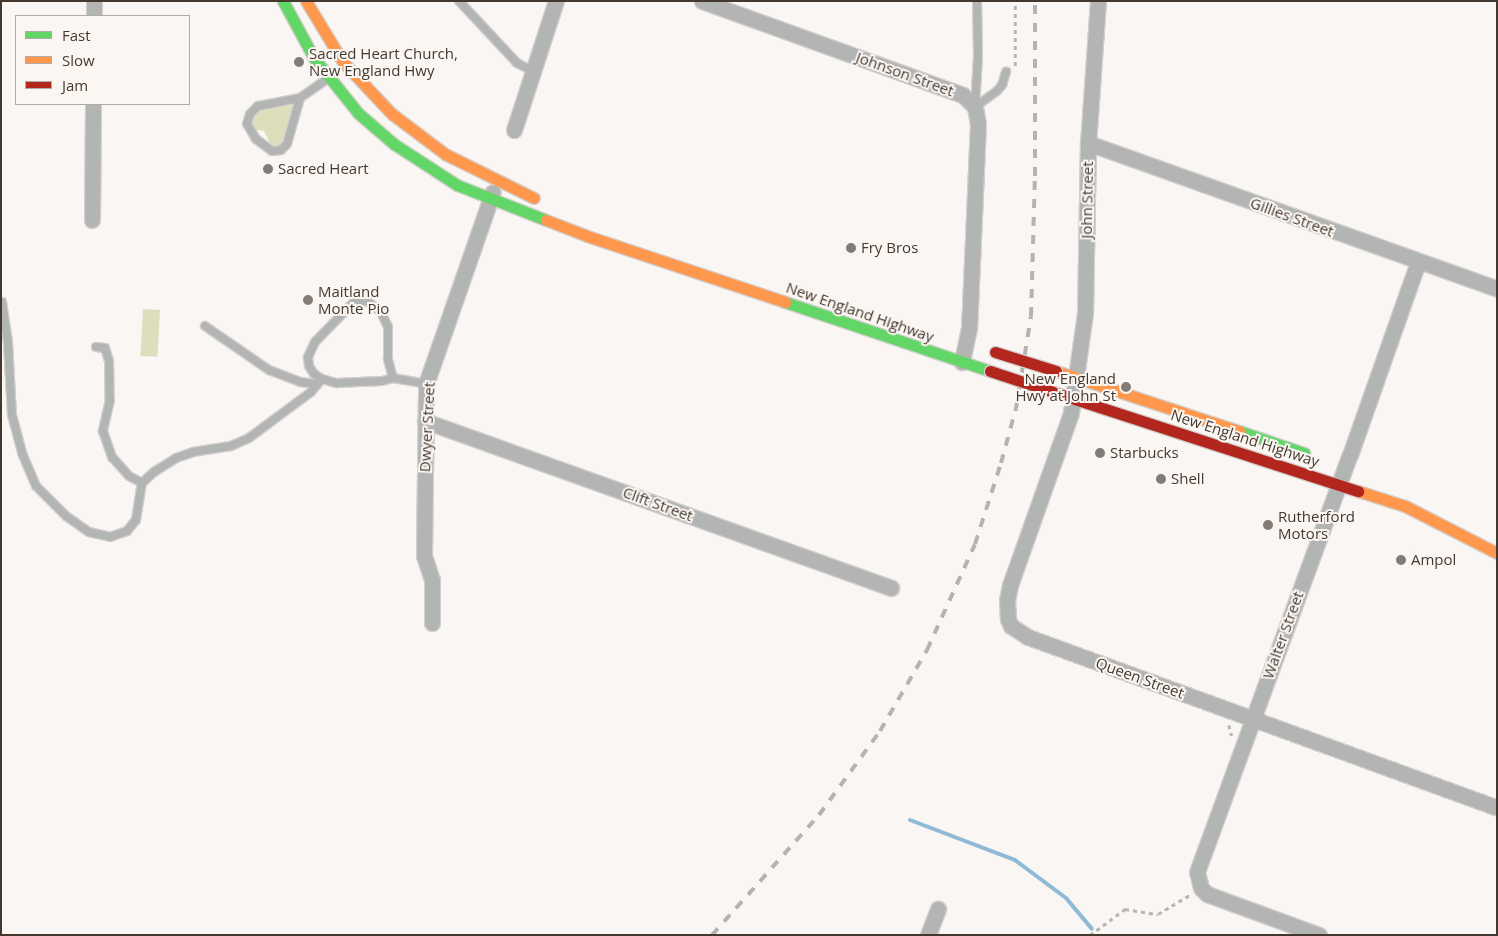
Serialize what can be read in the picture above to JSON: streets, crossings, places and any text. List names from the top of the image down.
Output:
{
  "streets": {
    "highway": ["New England Highway"],
    "street": [
      "Johnson Street",
      "John Street",
      "Gillies Street",
      "Dwyer Street",
      "Clift Street",
      "Walter Street",
      "Queen Street"
    ]
  },
  "crossings": [
    ["John Street", "Gillies Street"],
    ["John Street", "New England Highway"],
    ["John Street", "Queen Street"],
    ["Gillies Street", "Walter Street"],
    ["New England Highway", "Dwyer Street"],
    ["New England Highway", "Walter Street"],
    ["New England Highway", "Queen Street"],
    ["Dwyer Street", "Clift Street"],
    ["Walter Street", "Queen Street"]
  ],
  "places": [
    "Sacred Heart Church, New England Hwy",
    "Sacred Heart",
    "Fry Bros",
    "Maitland Monte Pio",
    "New England Hwy at John St",
    "Starbucks",
    "Shell",
    "Rutherford Motors",
    "Ampol"
  ],
  "legend": ["Fast", "Slow", "Jam"]
}
